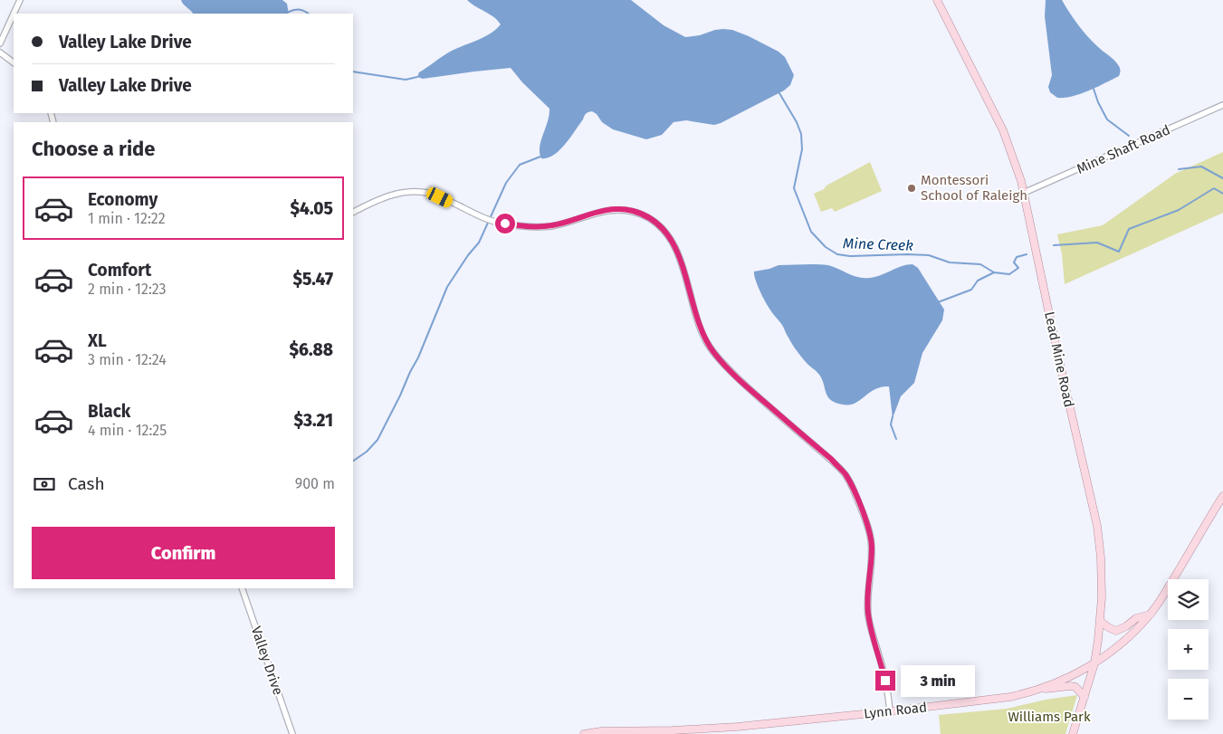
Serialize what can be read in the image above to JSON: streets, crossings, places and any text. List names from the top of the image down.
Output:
{
  "streets": {
    "main road": ["Lead Mine Road", "Lynn Road"],
    "street": ["Mine Shaft Road", "Valley Drive"]
  },
  "crossings": [
    ["Mine Shaft Road", "Lead Mine Road"],
    ["Lead Mine Road", "Lynn Road"]
  ],
  "water": ["Mine Creek"],
  "parks": ["Williams Park"],
  "places": ["Montessori School of Raleigh"],
  "page": {
    "banner": ["Valley Lake Drive", "Valley Lake Drive"],
    "heading": "Choose a ride",
    "list": [
      {
        "name": "Economy",
        "note": "1 min · 12:22",
        "value": "$4.05"
      },
      {
        "name": "Comfort",
        "note": "2 min · 12:23",
        "value": "$5.47"
      },
      {
        "name": "XL",
        "note": "3 min · 12:24",
        "value": "$6.88"
      },
      {
        "name": "Black",
        "note": "4 min · 12:25",
        "value": "$3.21"
      }
    ],
    "pay": ["Cash", "900 m"],
    "buttons": "Confirm",
    "map_buttons": ["+", "−"],
    "bubble": "3 min"
  }
}
